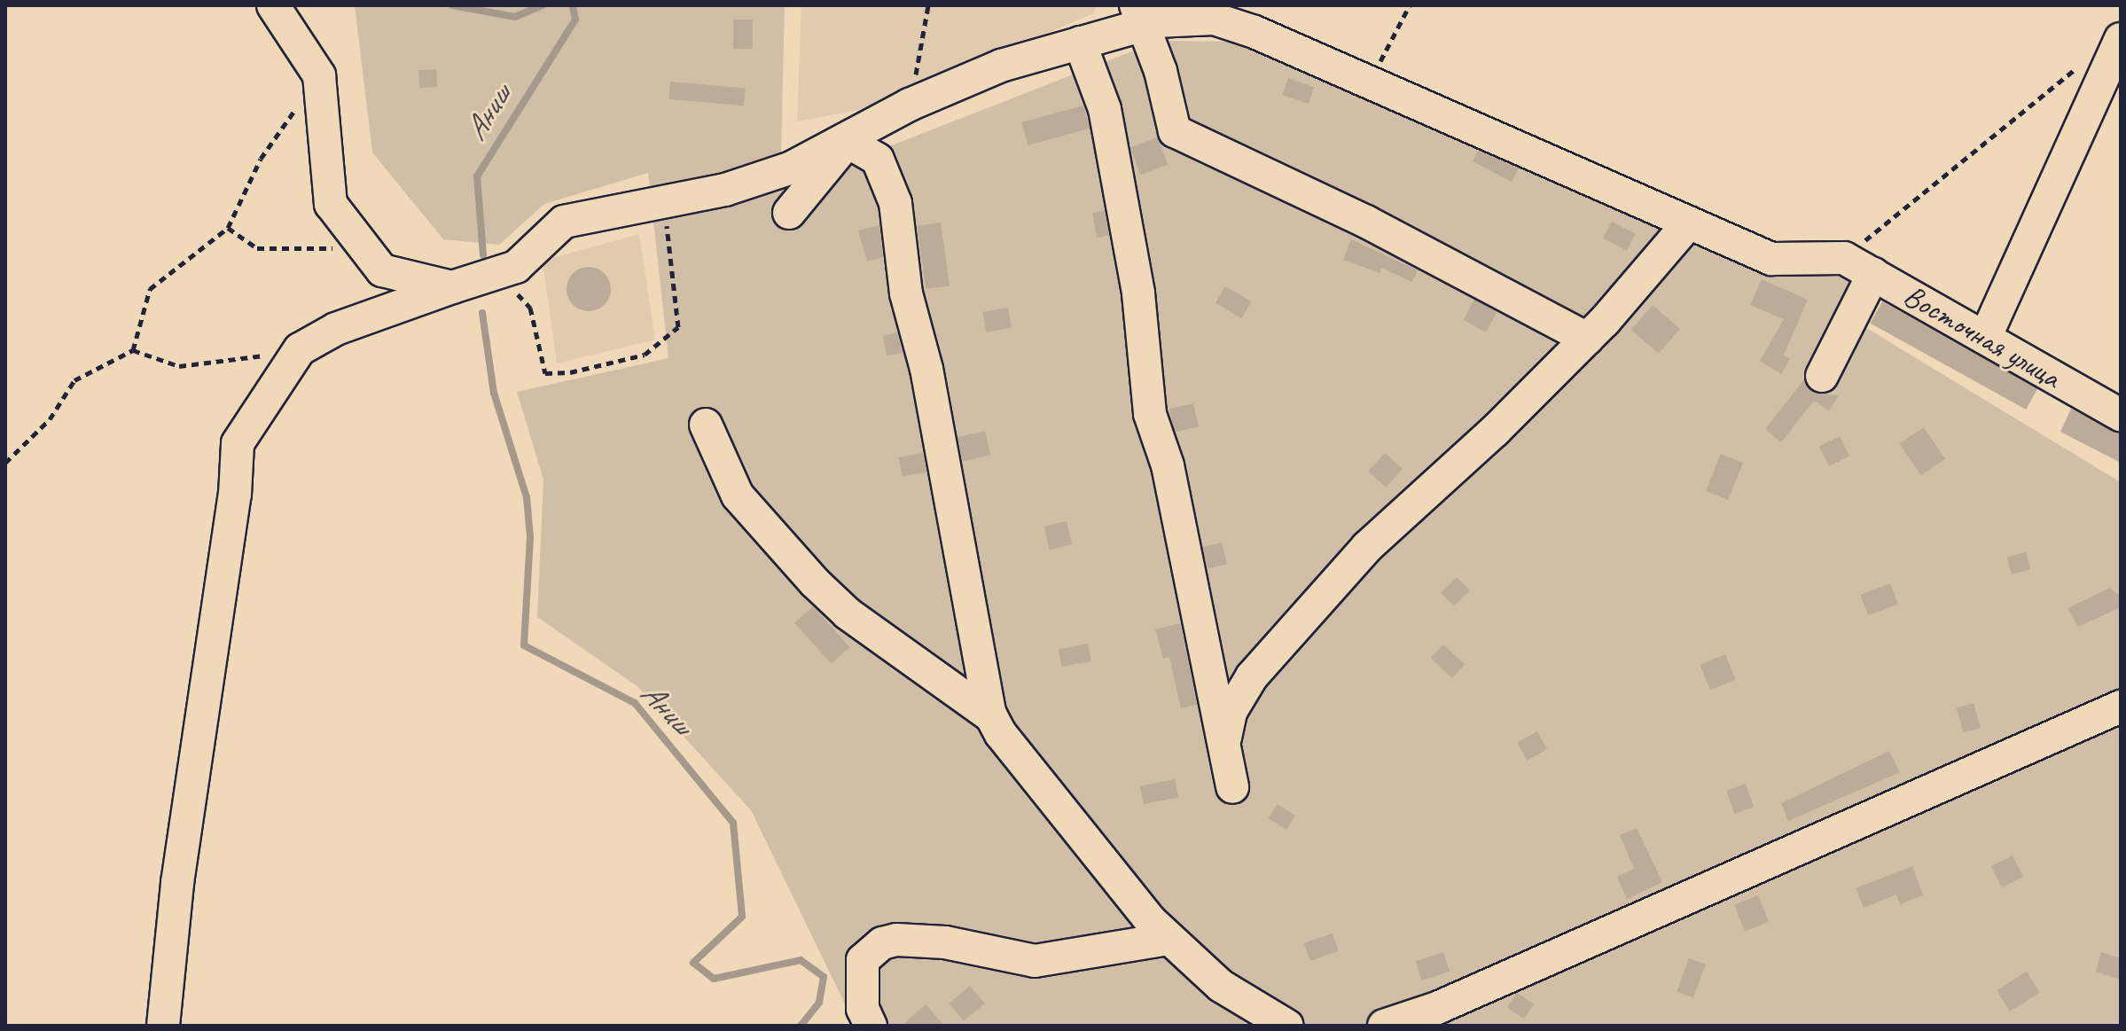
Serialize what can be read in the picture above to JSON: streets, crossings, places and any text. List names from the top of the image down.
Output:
{
  "streets": {
    "street": ["Восточная улица"]
  },
  "water": ["Аниш"]
}
